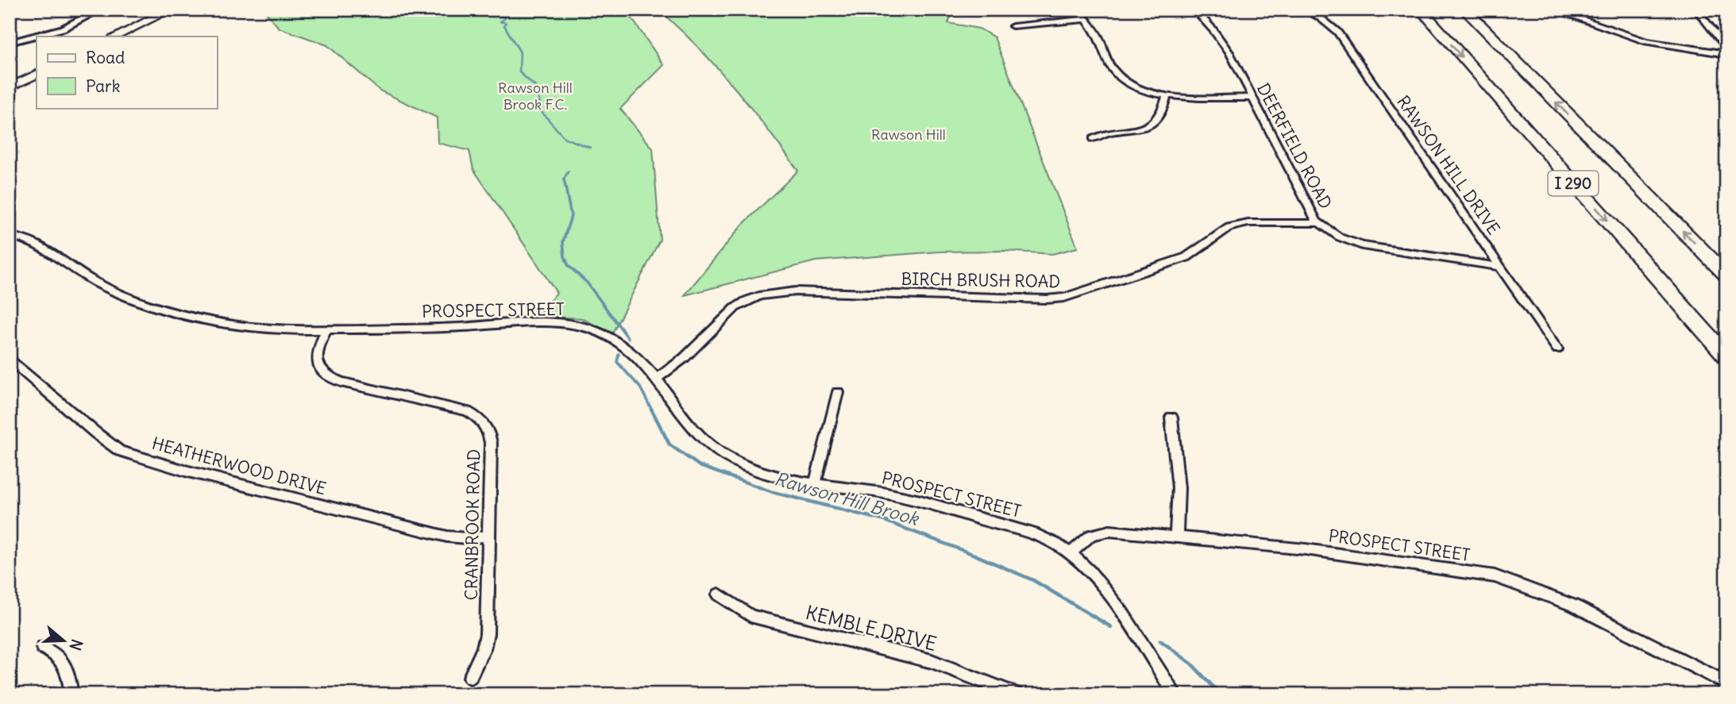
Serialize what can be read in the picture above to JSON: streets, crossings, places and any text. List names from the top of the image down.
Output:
{
  "streets": {
    "highway": ["I 290"],
    "street": [
      "DEERFIELD ROAD",
      "RAWSON HILL DRIVE",
      "BIRCH BRUSH ROAD",
      "PROSPECT STREET",
      "HEATHERWOOD DRIVE",
      "CRANBROOK ROAD",
      "KEMBLE DRIVE"
    ]
  },
  "crossings": [
    ["DEERFIELD ROAD", "RAWSON HILL DRIVE"],
    ["DEERFIELD ROAD", "BIRCH BRUSH ROAD"],
    ["BIRCH BRUSH ROAD", "PROSPECT STREET"],
    ["PROSPECT STREET", "CRANBROOK ROAD"],
    ["HEATHERWOOD DRIVE", "CRANBROOK ROAD"]
  ],
  "water": ["Rawson Hill Brook"],
  "parks": ["Rawson Hill Brook F.C.", "Rawson Hill"],
  "legend": ["Road", "Park"],
  "north": "right"
}
